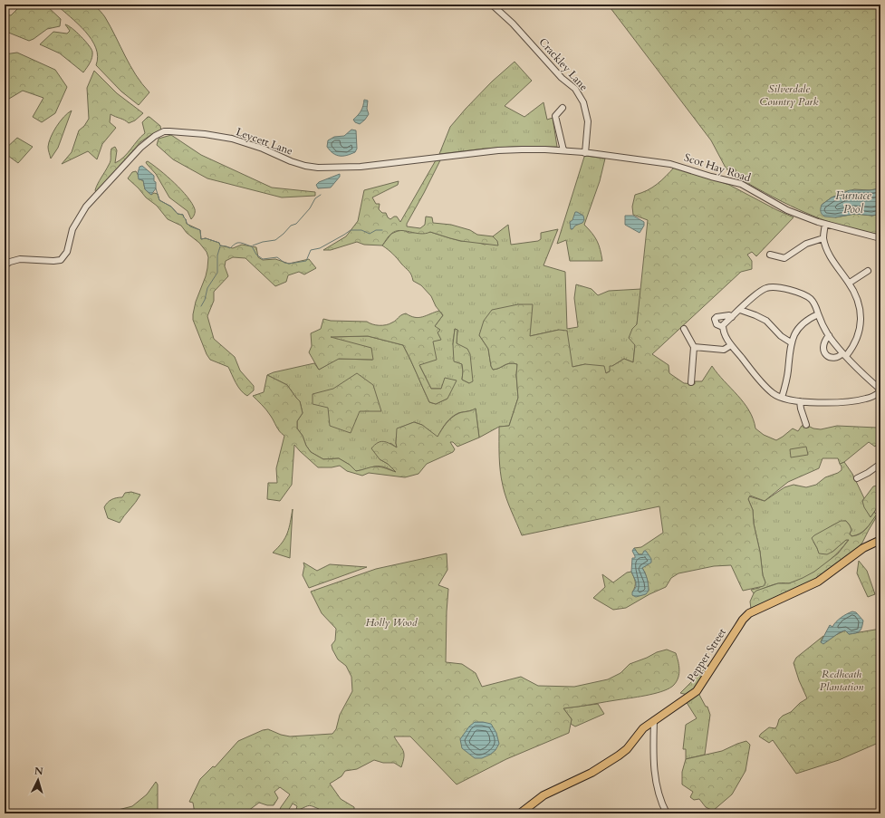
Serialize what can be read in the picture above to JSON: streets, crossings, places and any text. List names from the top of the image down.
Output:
{
  "streets": {
    "main road": ["Pepper Street"],
    "street": ["Crackley Lane", "Leycett Lane", "Scot Hay Road"]
  },
  "crossings": [
    ["Crackley Lane", "Leycett Lane"],
    ["Crackley Lane", "Scot Hay Road"],
    ["Leycett Lane", "Scot Hay Road"]
  ],
  "water": ["Furnace Pool"],
  "parks": ["Silverdale Country Park", "Holly Wood", "Redheath Plantation"],
  "north": "top"
}
